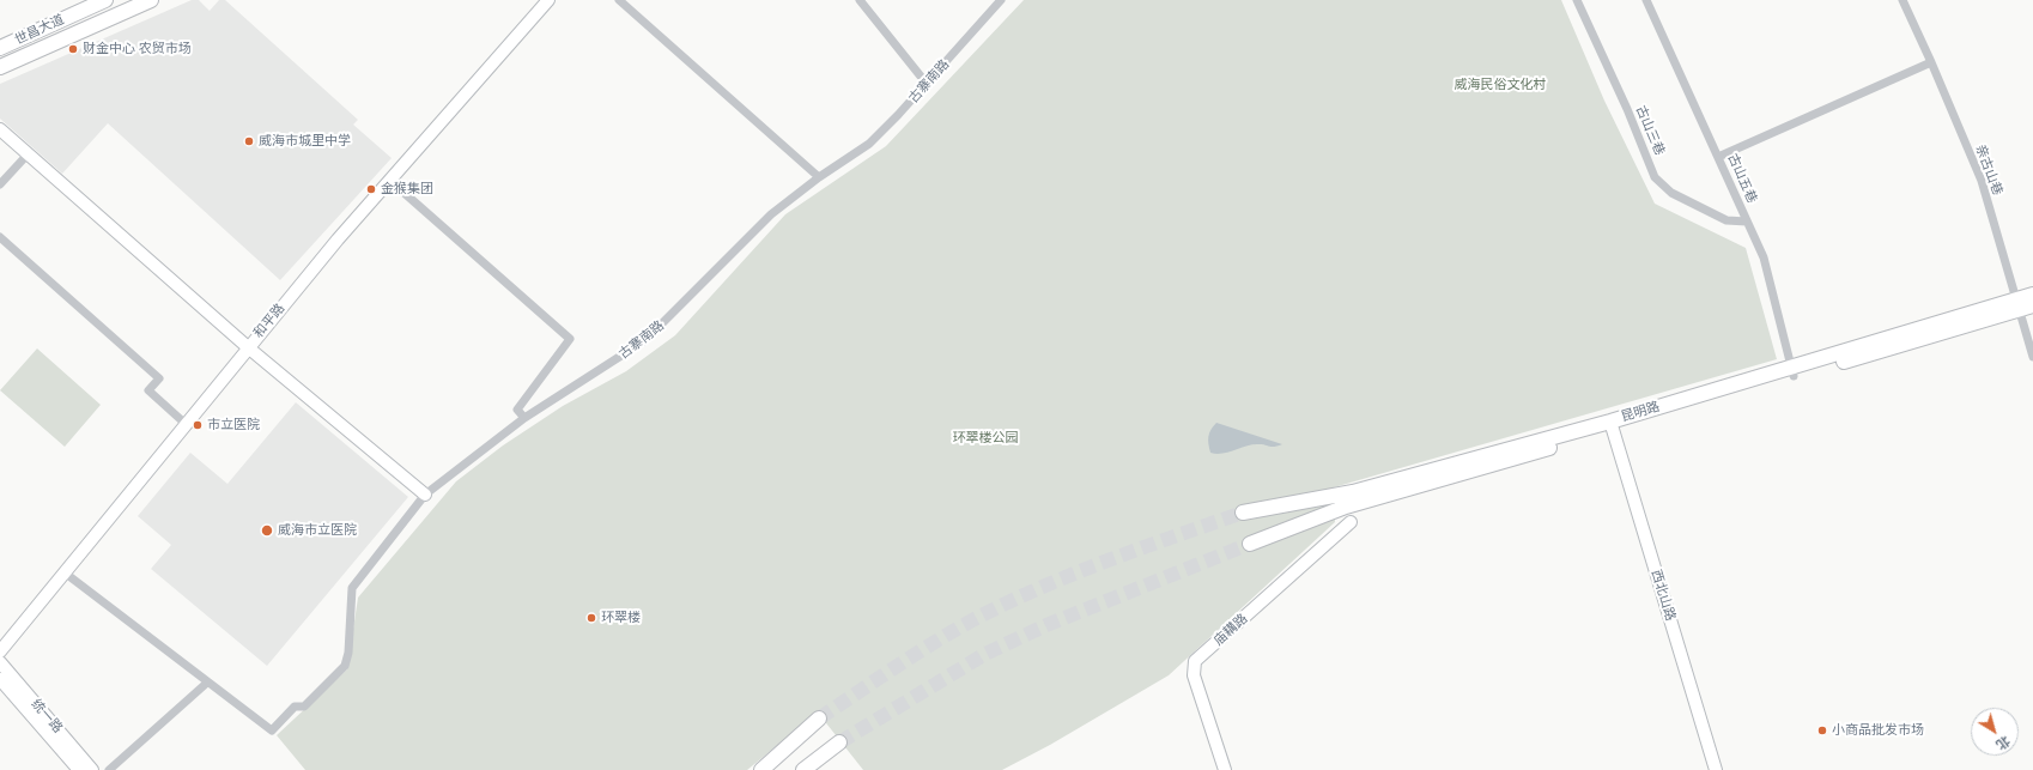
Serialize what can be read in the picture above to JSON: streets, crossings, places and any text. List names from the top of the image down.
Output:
{
  "streets": {
    "main road": ["世昌大道", "昆明路"],
    "street": [
      "古寨南路",
      "古山三巷",
      "亲古山巷",
      "古山五巷",
      "和平路",
      "西北山路",
      "庙耩路",
      "统一路"
    ]
  },
  "crossings": [
    ["古山三巷", "古山五巷"],
    ["亲古山巷", "昆明路"],
    ["古山五巷", "昆明路"],
    ["昆明路", "西北山路"]
  ],
  "parks": ["威海民俗文化村", "环翠楼公园"],
  "places": [
    "财金中心 农贸市场",
    "威海市城里中学",
    "金猴集团",
    "市立医院",
    "威海市立医院",
    "环翠楼",
    "小商品批发市场"
  ],
  "north": "bottom right"
}
